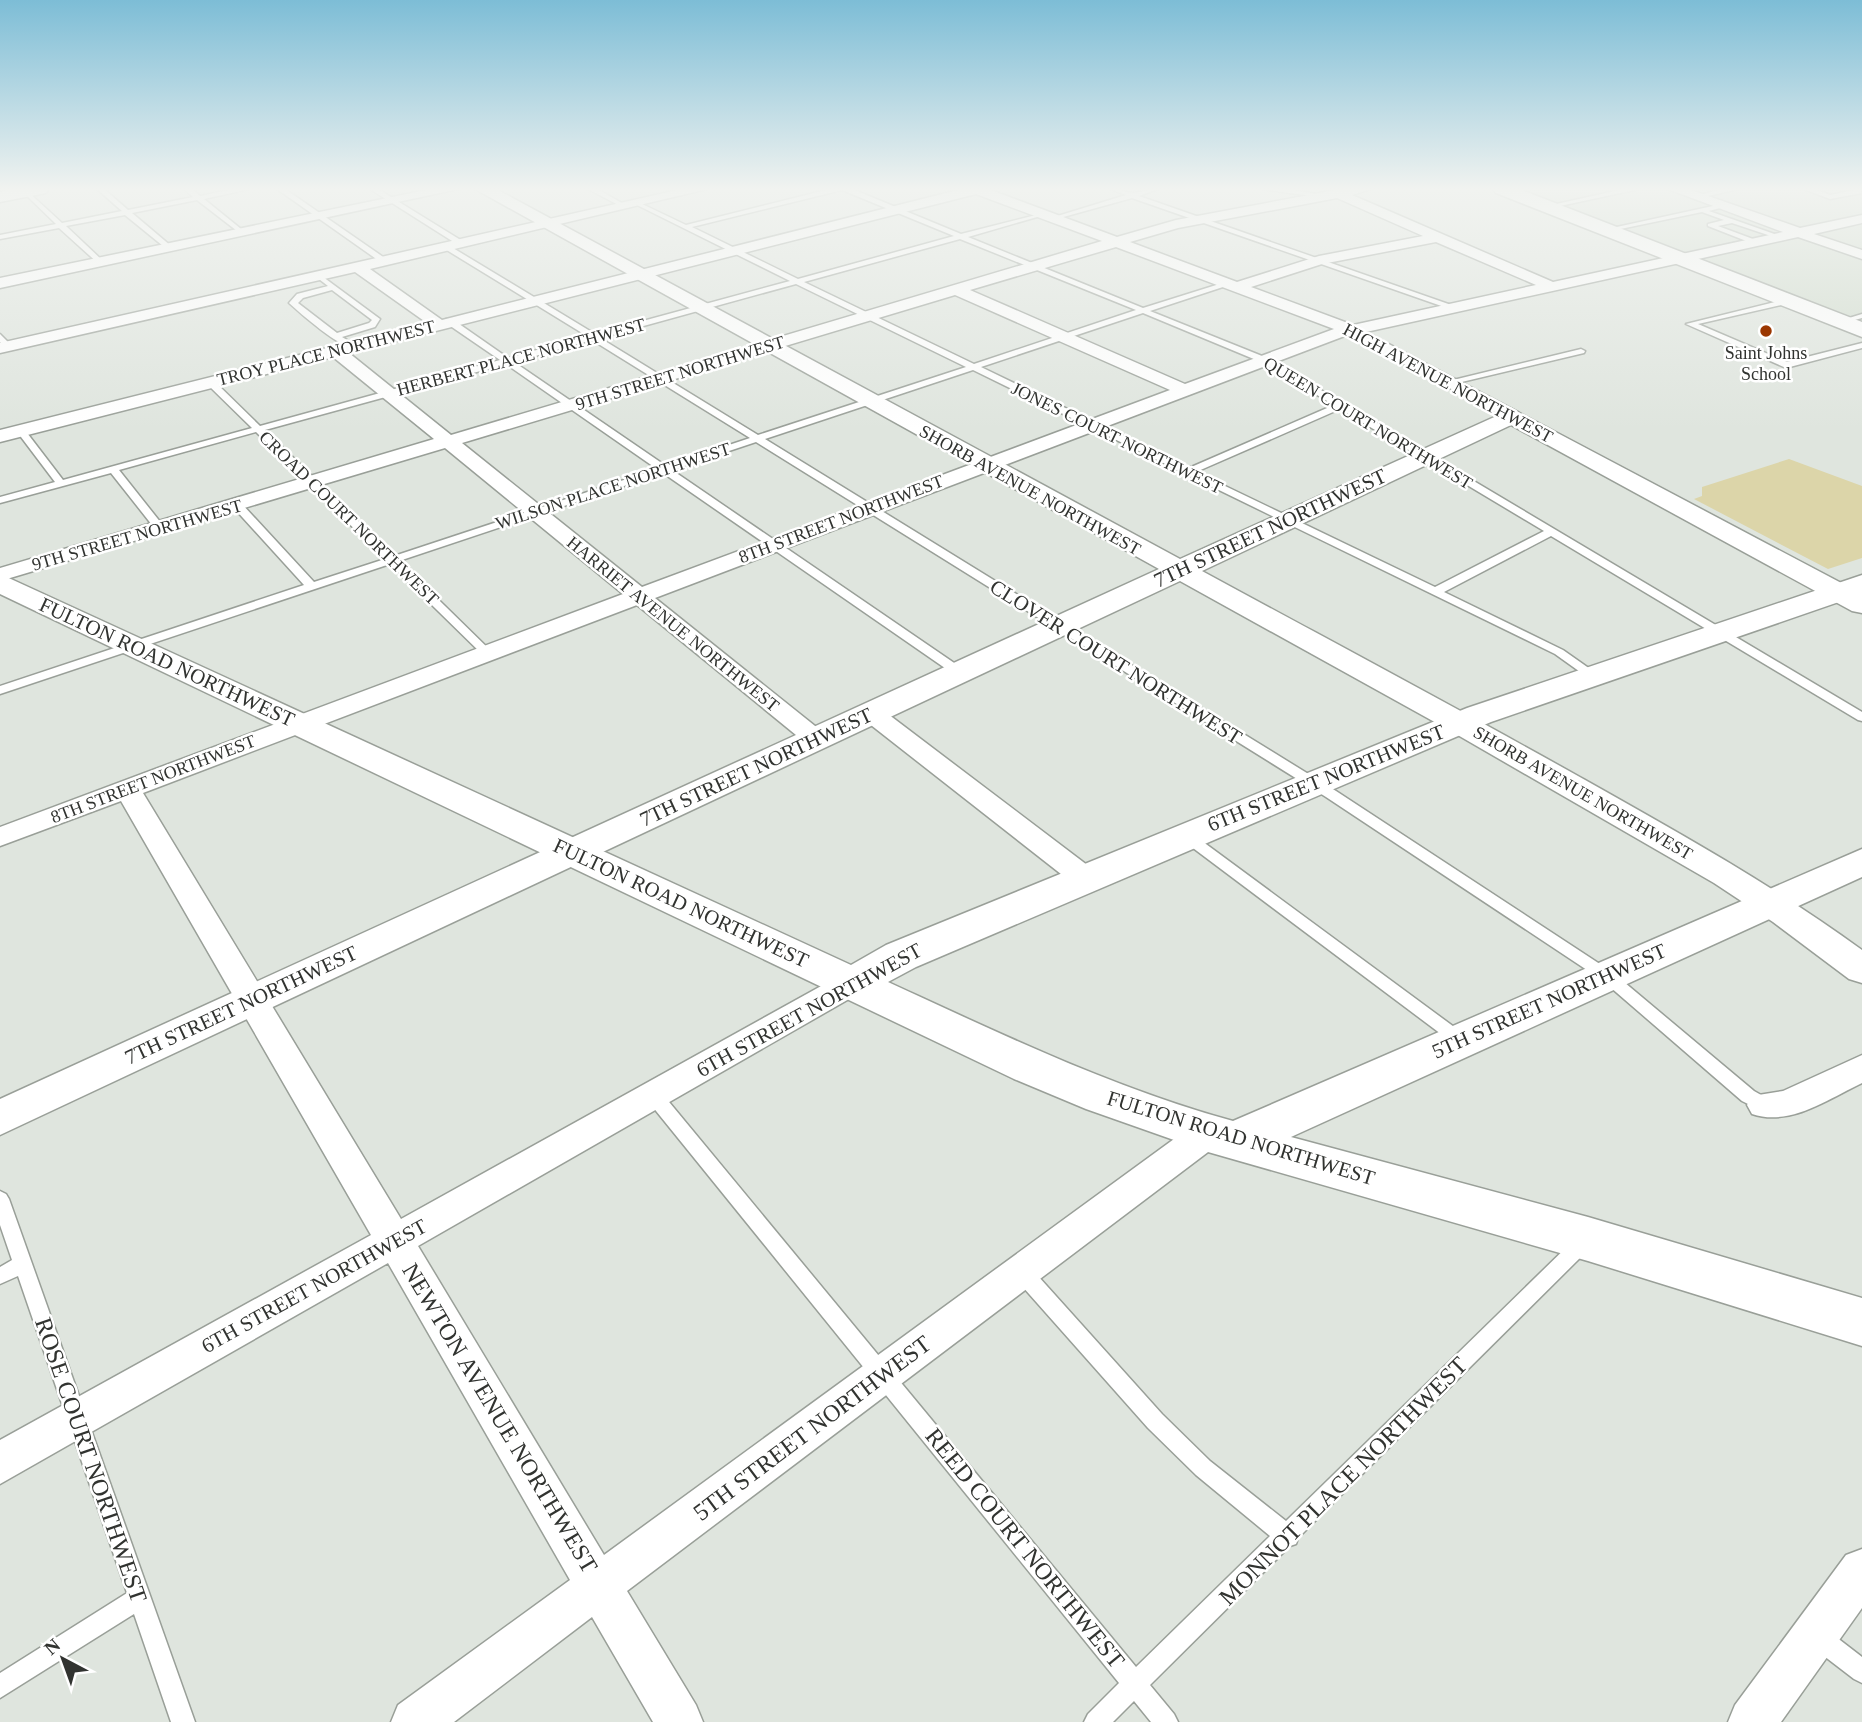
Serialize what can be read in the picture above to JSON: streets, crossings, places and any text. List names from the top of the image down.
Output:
{
  "streets": {
    "main road": ["FULTON ROAD NORTHWEST", "6TH STREET NORTHWEST", "5TH STREET NORTHWEST"],
    "street": [
      "TROY PLACE NORTHWEST",
      "9TH STREET NORTHWEST",
      "HIGH AVENUE NORTHWEST",
      "WILSON PLACE NORTHWEST",
      "SHORB AVENUE NORTHWEST",
      "8TH STREET NORTHWEST",
      "7TH STREET NORTHWEST",
      "HARRIET AVENUE NORTHWEST",
      "NEWTON AVENUE NORTHWEST"
    ],
    "lane": [
      "HERBERT PLACE NORTHWEST",
      "QUEEN COURT NORTHWEST",
      "JONES COURT NORTHWEST",
      "CROAD COURT NORTHWEST",
      "CLOVER COURT NORTHWEST",
      "ROSE COURT NORTHWEST",
      "MONNOT PLACE NORTHWEST",
      "REED COURT NORTHWEST"
    ]
  },
  "crossings": [
    ["TROY PLACE NORTHWEST", "SHORB AVENUE NORTHWEST"],
    ["TROY PLACE NORTHWEST", "CROAD COURT NORTHWEST"],
    ["TROY PLACE NORTHWEST", "HARRIET AVENUE NORTHWEST"],
    ["TROY PLACE NORTHWEST", "CLOVER COURT NORTHWEST"],
    ["HERBERT PLACE NORTHWEST", "JONES COURT NORTHWEST"],
    ["HERBERT PLACE NORTHWEST", "SHORB AVENUE NORTHWEST"],
    ["HERBERT PLACE NORTHWEST", "CROAD COURT NORTHWEST"],
    ["HERBERT PLACE NORTHWEST", "HARRIET AVENUE NORTHWEST"],
    ["HERBERT PLACE NORTHWEST", "CLOVER COURT NORTHWEST"],
    ["9TH STREET NORTHWEST", "JONES COURT NORTHWEST"],
    ["9TH STREET NORTHWEST", "SHORB AVENUE NORTHWEST"],
    ["9TH STREET NORTHWEST", "CROAD COURT NORTHWEST"],
    ["9TH STREET NORTHWEST", "HARRIET AVENUE NORTHWEST"],
    ["9TH STREET NORTHWEST", "CLOVER COURT NORTHWEST"],
    ["HIGH AVENUE NORTHWEST", "WILSON PLACE NORTHWEST"],
    ["HIGH AVENUE NORTHWEST", "8TH STREET NORTHWEST"],
    ["HIGH AVENUE NORTHWEST", "7TH STREET NORTHWEST"],
    ["HIGH AVENUE NORTHWEST", "6TH STREET NORTHWEST"],
    ["QUEEN COURT NORTHWEST", "WILSON PLACE NORTHWEST"],
    ["QUEEN COURT NORTHWEST", "8TH STREET NORTHWEST"],
    ["QUEEN COURT NORTHWEST", "7TH STREET NORTHWEST"],
    ["QUEEN COURT NORTHWEST", "6TH STREET NORTHWEST"],
    ["JONES COURT NORTHWEST", "WILSON PLACE NORTHWEST"],
    ["JONES COURT NORTHWEST", "8TH STREET NORTHWEST"],
    ["JONES COURT NORTHWEST", "7TH STREET NORTHWEST"],
    ["JONES COURT NORTHWEST", "6TH STREET NORTHWEST"],
    ["WILSON PLACE NORTHWEST", "SHORB AVENUE NORTHWEST"],
    ["WILSON PLACE NORTHWEST", "CROAD COURT NORTHWEST"],
    ["WILSON PLACE NORTHWEST", "HARRIET AVENUE NORTHWEST"],
    ["WILSON PLACE NORTHWEST", "FULTON ROAD NORTHWEST"],
    ["WILSON PLACE NORTHWEST", "CLOVER COURT NORTHWEST"],
    ["SHORB AVENUE NORTHWEST", "8TH STREET NORTHWEST"],
    ["SHORB AVENUE NORTHWEST", "7TH STREET NORTHWEST"],
    ["SHORB AVENUE NORTHWEST", "6TH STREET NORTHWEST"],
    ["SHORB AVENUE NORTHWEST", "5TH STREET NORTHWEST"],
    ["CROAD COURT NORTHWEST", "8TH STREET NORTHWEST"],
    ["8TH STREET NORTHWEST", "HARRIET AVENUE NORTHWEST"],
    ["8TH STREET NORTHWEST", "FULTON ROAD NORTHWEST"],
    ["8TH STREET NORTHWEST", "CLOVER COURT NORTHWEST"],
    ["8TH STREET NORTHWEST", "NEWTON AVENUE NORTHWEST"],
    ["7TH STREET NORTHWEST", "HARRIET AVENUE NORTHWEST"],
    ["7TH STREET NORTHWEST", "FULTON ROAD NORTHWEST"],
    ["7TH STREET NORTHWEST", "CLOVER COURT NORTHWEST"],
    ["7TH STREET NORTHWEST", "NEWTON AVENUE NORTHWEST"],
    ["FULTON ROAD NORTHWEST", "6TH STREET NORTHWEST"],
    ["FULTON ROAD NORTHWEST", "5TH STREET NORTHWEST"],
    ["FULTON ROAD NORTHWEST", "MONNOT PLACE NORTHWEST"],
    ["CLOVER COURT NORTHWEST", "6TH STREET NORTHWEST"],
    ["CLOVER COURT NORTHWEST", "5TH STREET NORTHWEST"],
    ["6TH STREET NORTHWEST", "NEWTON AVENUE NORTHWEST"],
    ["6TH STREET NORTHWEST", "ROSE COURT NORTHWEST"],
    ["6TH STREET NORTHWEST", "REED COURT NORTHWEST"],
    ["5TH STREET NORTHWEST", "NEWTON AVENUE NORTHWEST"],
    ["5TH STREET NORTHWEST", "REED COURT NORTHWEST"],
    ["MONNOT PLACE NORTHWEST", "REED COURT NORTHWEST"]
  ],
  "places": ["Saint Johns School"],
  "north": "top left"
}
